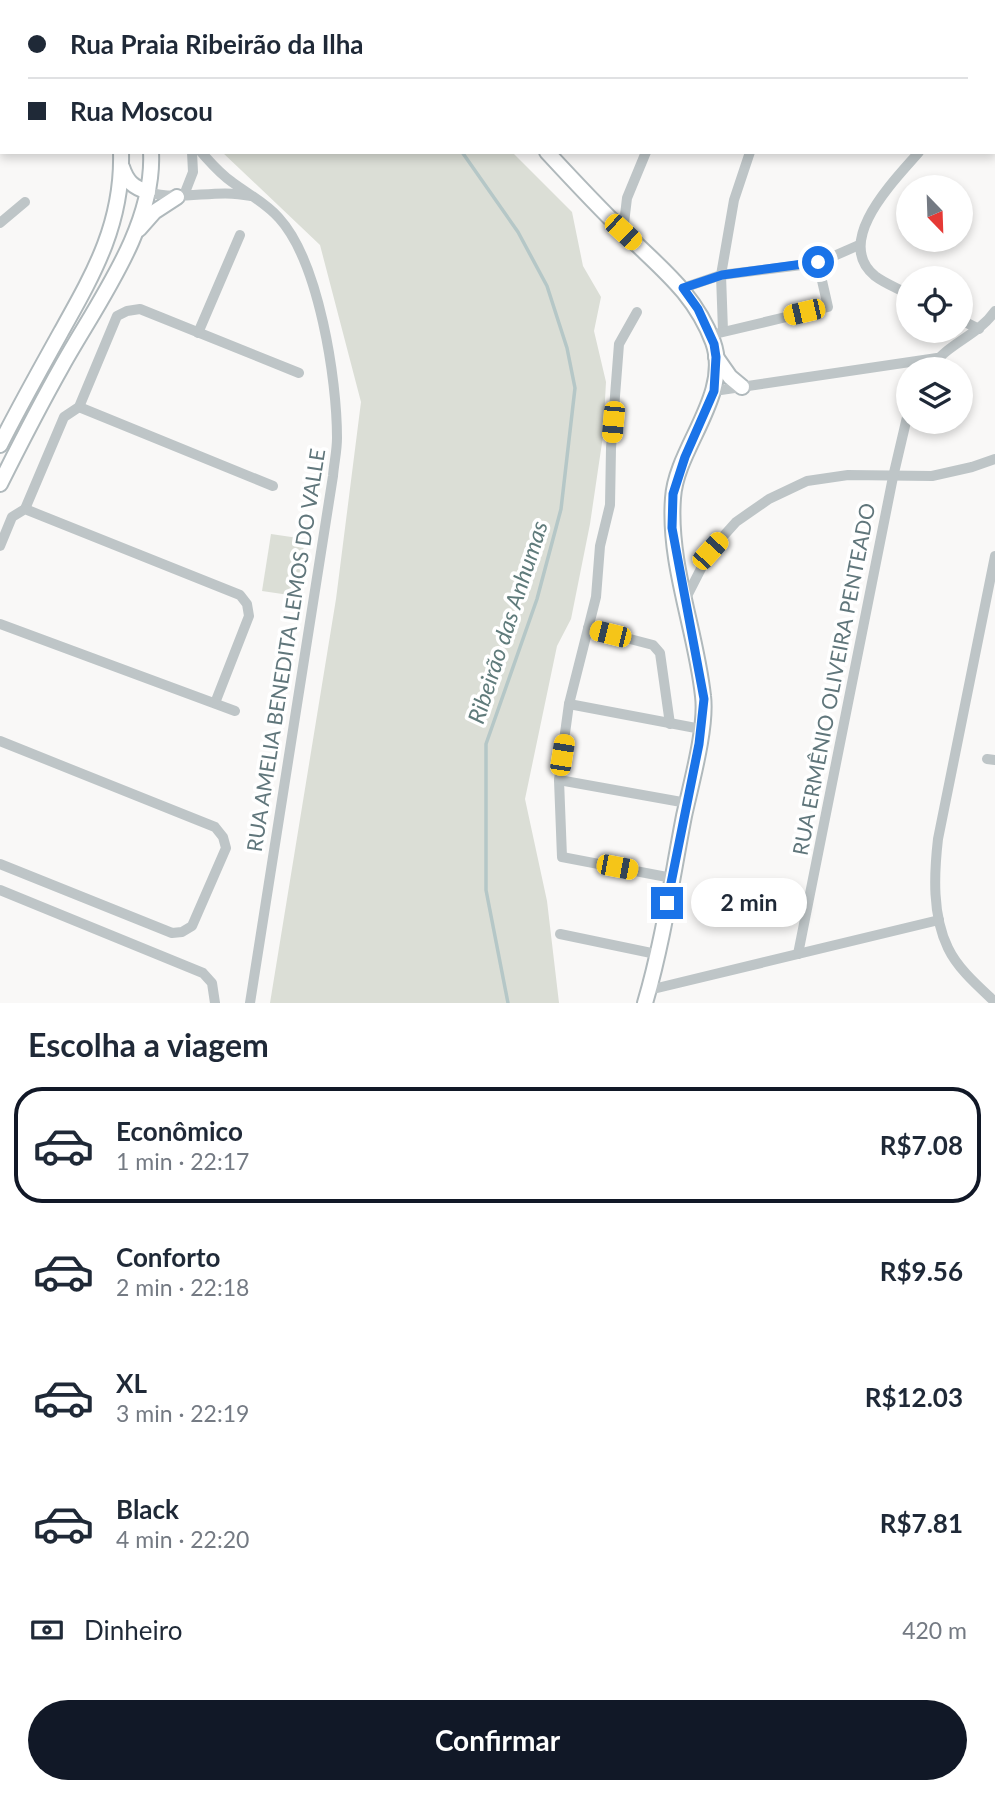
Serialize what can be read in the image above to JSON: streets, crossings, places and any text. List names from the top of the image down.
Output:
{
  "streets": {
    "street": ["RUA AMELIA BENEDITA LEMOS DO VALLE", "RUA ERMÊNIO OLIVEIRA PENTEADO"]
  },
  "water": ["Ribeirão das Anhumas"],
  "north": "bottom right",
  "page": {
    "banner": ["Rua Praia Ribeirão da Ilha", "Rua Moscou"],
    "bubble": "2 min",
    "heading": "Escolha a viagem",
    "list": [
      {
        "name": "Econômico",
        "note": "1 min · 22:17",
        "value": "R$7.08"
      },
      {
        "name": "Conforto",
        "note": "2 min · 22:18",
        "value": "R$9.56"
      },
      {
        "name": "XL",
        "note": "3 min · 22:19",
        "value": "R$12.03"
      },
      {
        "name": "Black",
        "note": "4 min · 22:20",
        "value": "R$7.81"
      }
    ],
    "pay": ["Dinheiro", "420 m"],
    "buttons": "Confirmar"
  }
}
